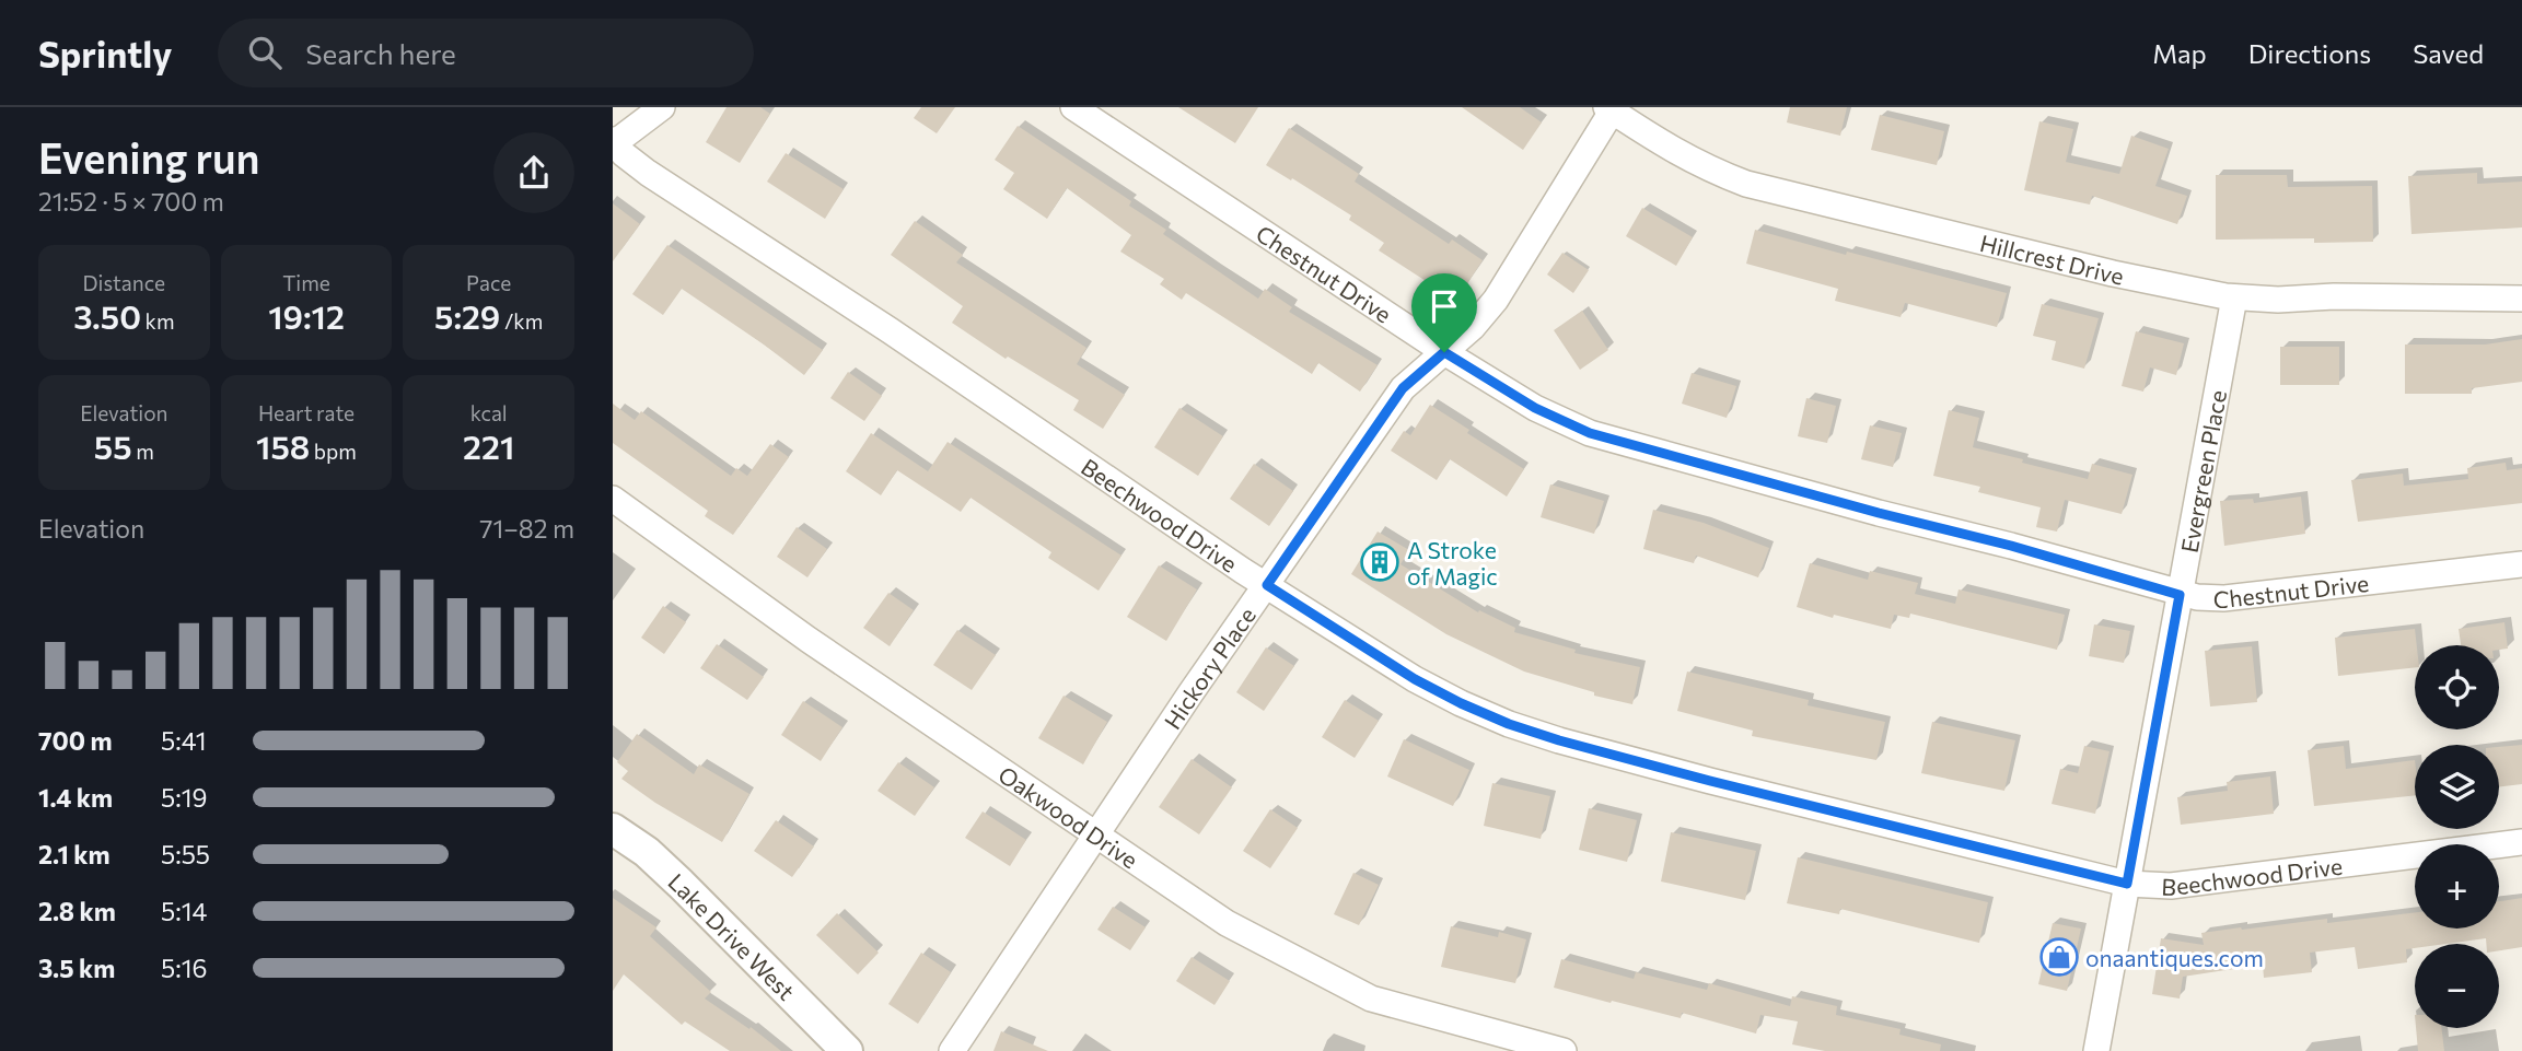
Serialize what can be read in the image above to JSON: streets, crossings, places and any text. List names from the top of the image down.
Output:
{
  "streets": {
    "street": [
      "Hillcrest Drive",
      "Chestnut Drive",
      "Evergreen Place",
      "Beechwood Drive",
      "Hickory Place",
      "Oakwood Drive",
      "Lake Drive West"
    ]
  },
  "crossings": [
    ["Hillcrest Drive", "Evergreen Place"],
    ["Hillcrest Drive", "Hickory Place"],
    ["Chestnut Drive", "Evergreen Place"],
    ["Chestnut Drive", "Hickory Place"],
    ["Evergreen Place", "Beechwood Drive"],
    ["Beechwood Drive", "Hickory Place"],
    ["Hickory Place", "Oakwood Drive"]
  ],
  "places": {
    "building": ["A Stroke of Magic"],
    "shop": ["onaantiques.com"]
  },
  "page": {
    "header": "Sprintly",
    "search": "Search here",
    "nav": ["Map", "Directions", "Saved"],
    "heading": ["Evening run", "21:52 · 5 × 700 m"],
    "stats": [
      ["Distance", "3.50 km"],
      ["Time", "19:12"],
      ["Pace", "5:29 /km"],
      ["Elevation", "55 m"],
      ["Heart rate", "158 bpm"],
      ["kcal", "221"]
    ],
    "chart": ["Elevation", "71–82 m"],
    "map_buttons": ["+", "−"],
    "list": [
      {
        "name": "700 m",
        "note": "5:41"
      },
      {
        "name": "1.4 km",
        "note": "5:19"
      },
      {
        "name": "2.1 km",
        "note": "5:55"
      },
      {
        "name": "2.8 km",
        "note": "5:14"
      },
      {
        "name": "3.5 km",
        "note": "5:16"
      }
    ]
  }
}
